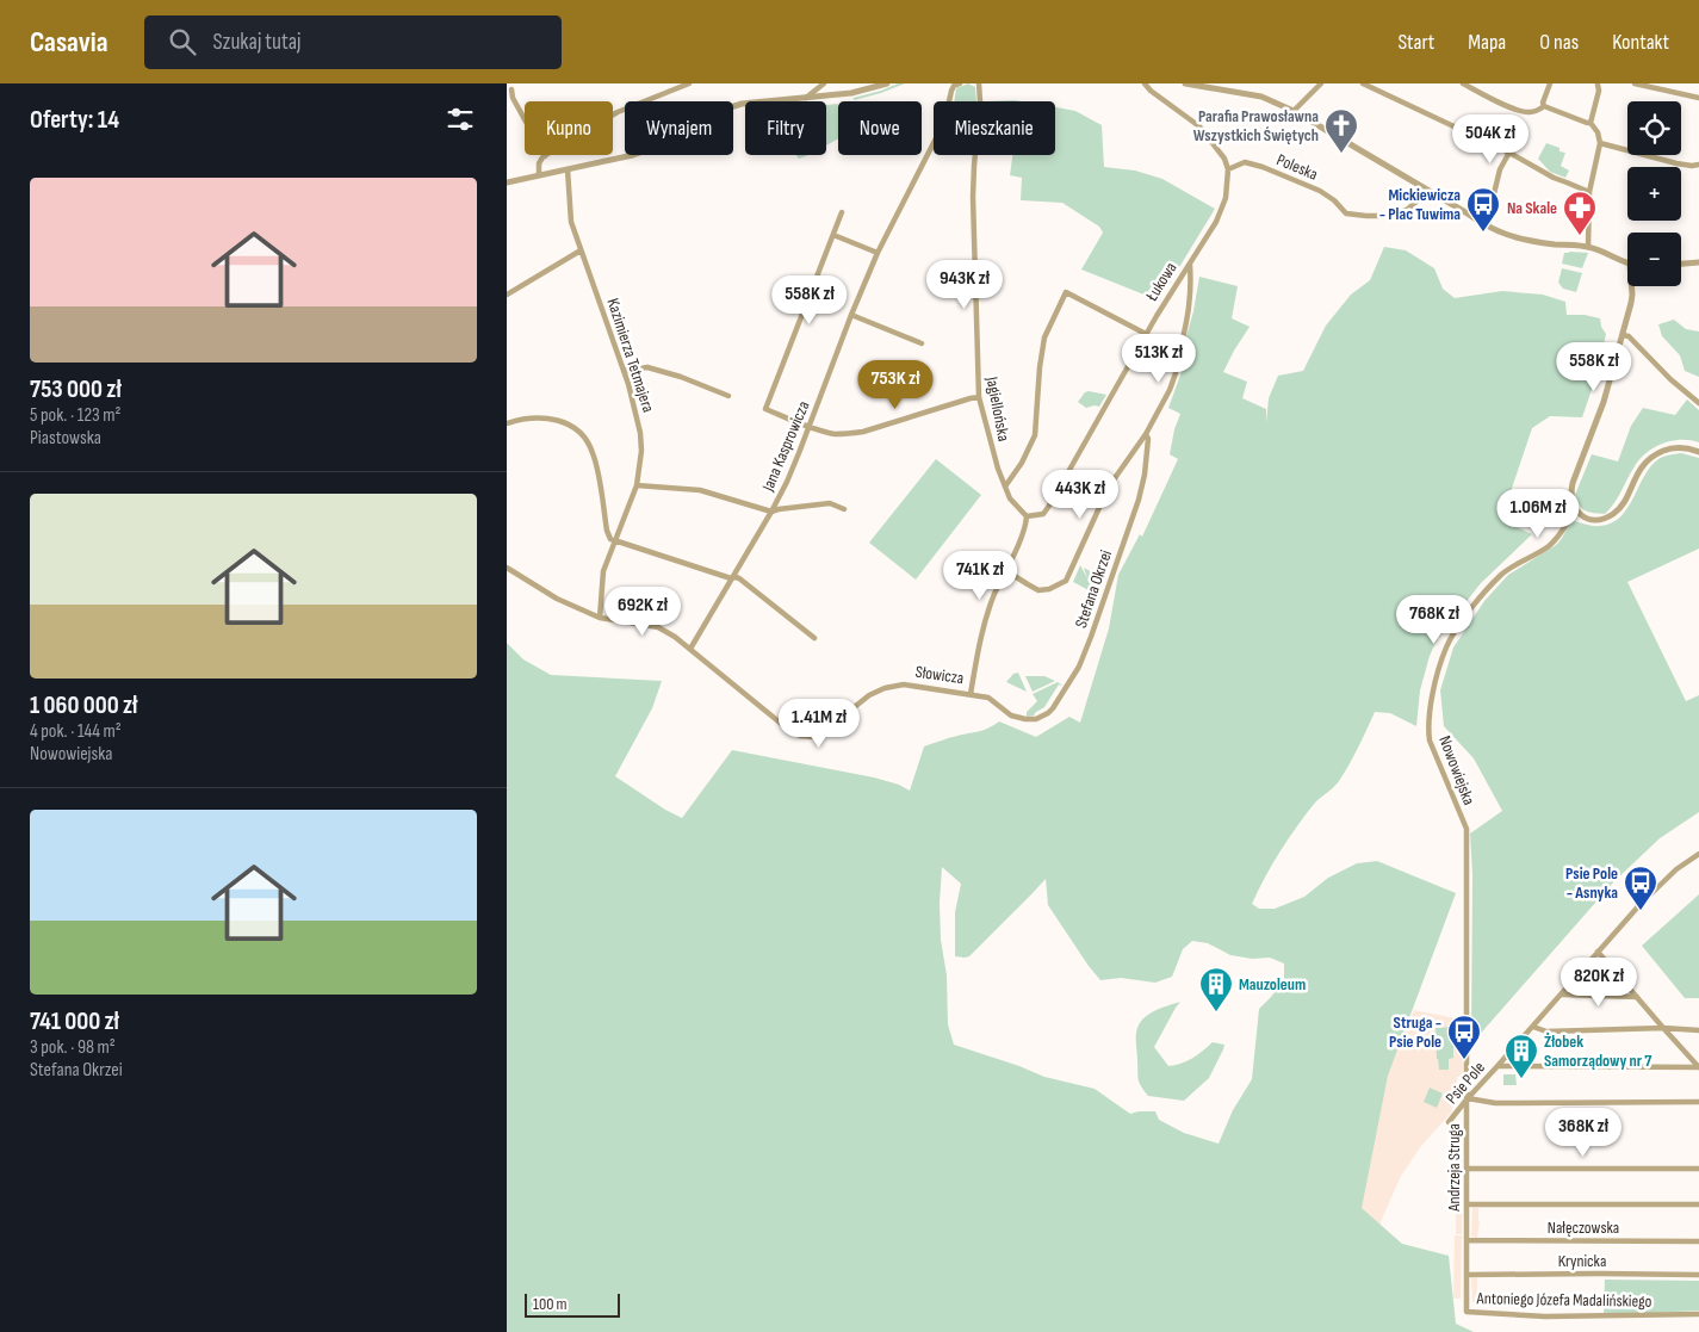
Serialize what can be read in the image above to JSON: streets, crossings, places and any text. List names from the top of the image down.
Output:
{
  "streets": {
    "street": [
      "Poleska",
      "Łukowa",
      "Kazimierza Tetmajera",
      "Jagiellońska",
      "Jana Kasprowicza",
      "Stefana Okrzei",
      "Słowicza",
      "Nowowiejska",
      "Psie Pole",
      "Andrzeja Struga",
      "Nałęczowska",
      "Krynicka",
      "Antoniego Józefa Madalińskiego"
    ]
  },
  "crossings": [
    ["Poleska", "Łukowa"],
    ["Łukowa", "Jagiellońska"],
    ["Kazimierza Tetmajera", "Słowicza"],
    ["Jana Kasprowicza", "Słowicza"],
    ["Stefana Okrzei", "Słowicza"],
    ["Nowowiejska", "Andrzeja Struga"],
    ["Psie Pole", "Andrzeja Struga"],
    ["Andrzeja Struga", "Nałęczowska"],
    ["Andrzeja Struga", "Krynicka"],
    ["Andrzeja Struga", "Antoniego Józefa Madalińskiego"],
    ["Krynicka", "Antoniego Józefa Madalińskiego"]
  ],
  "places": {
    "church": ["Parafia Prawosławna Wszystkich Świętych"],
    "bus stop": ["Mickiewicza - Plac Tuwima", "Psie Pole - Asnyka", "Struga - Psie Pole"],
    "pharmacy": ["Na Skale"],
    "building": ["Mauzoleum", "Żłobek Samorządowy nr 7"]
  },
  "scale_bar": "100 m",
  "page": {
    "header": "Casavia",
    "search": "Szukaj tutaj",
    "nav": [
      "Start",
      "Mapa",
      "O nas",
      "Kontakt"
    ],
    "heading": "Oferty: 14",
    "map_buttons": ["+", "−"],
    "chip": [
      "Kupno",
      "Wynajem",
      "Filtry",
      "Nowe",
      "Mieszkanie"
    ],
    "price": [
      "504K zł",
      "943K zł",
      "558K zł",
      "513K zł",
      "558K zł",
      "753K zł",
      "443K zł",
      "1.06M zł",
      "741K zł",
      "692K zł",
      "768K zł",
      "1.41M zł",
      "820K zł",
      "368K zł"
    ],
    "list": [
      {
        "name": "753 000 zł",
        "note": "5 pok. · 123 m² · Piastowska"
      },
      {
        "name": "1 060 000 zł",
        "note": "4 pok. · 144 m² · Nowowiejska"
      },
      {
        "name": "741 000 zł",
        "note": "3 pok. · 98 m² · Stefana Okrzei"
      }
    ],
    "scale": "100 m"
  }
}
